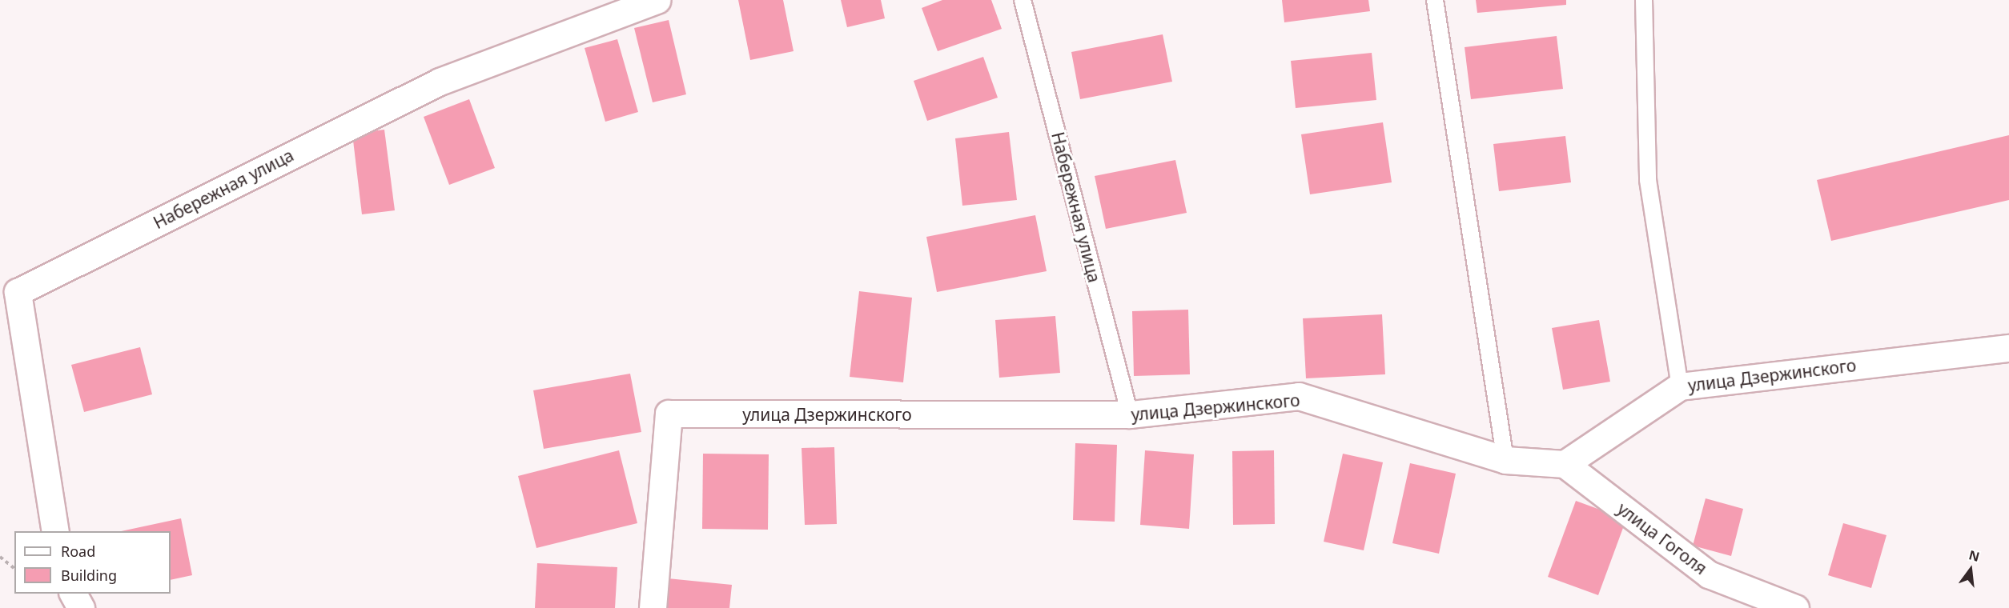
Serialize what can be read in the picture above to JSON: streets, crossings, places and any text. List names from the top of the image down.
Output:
{
  "streets": {
    "street": ["Набережная улица", "улица Дзержинского", "улица Гоголя"]
  },
  "crossings": [
    ["Набережная улица", "улица Дзержинского"],
    ["улица Дзержинского", "улица Гоголя"]
  ],
  "legend": ["Road", "Building"],
  "north": "top"
}
